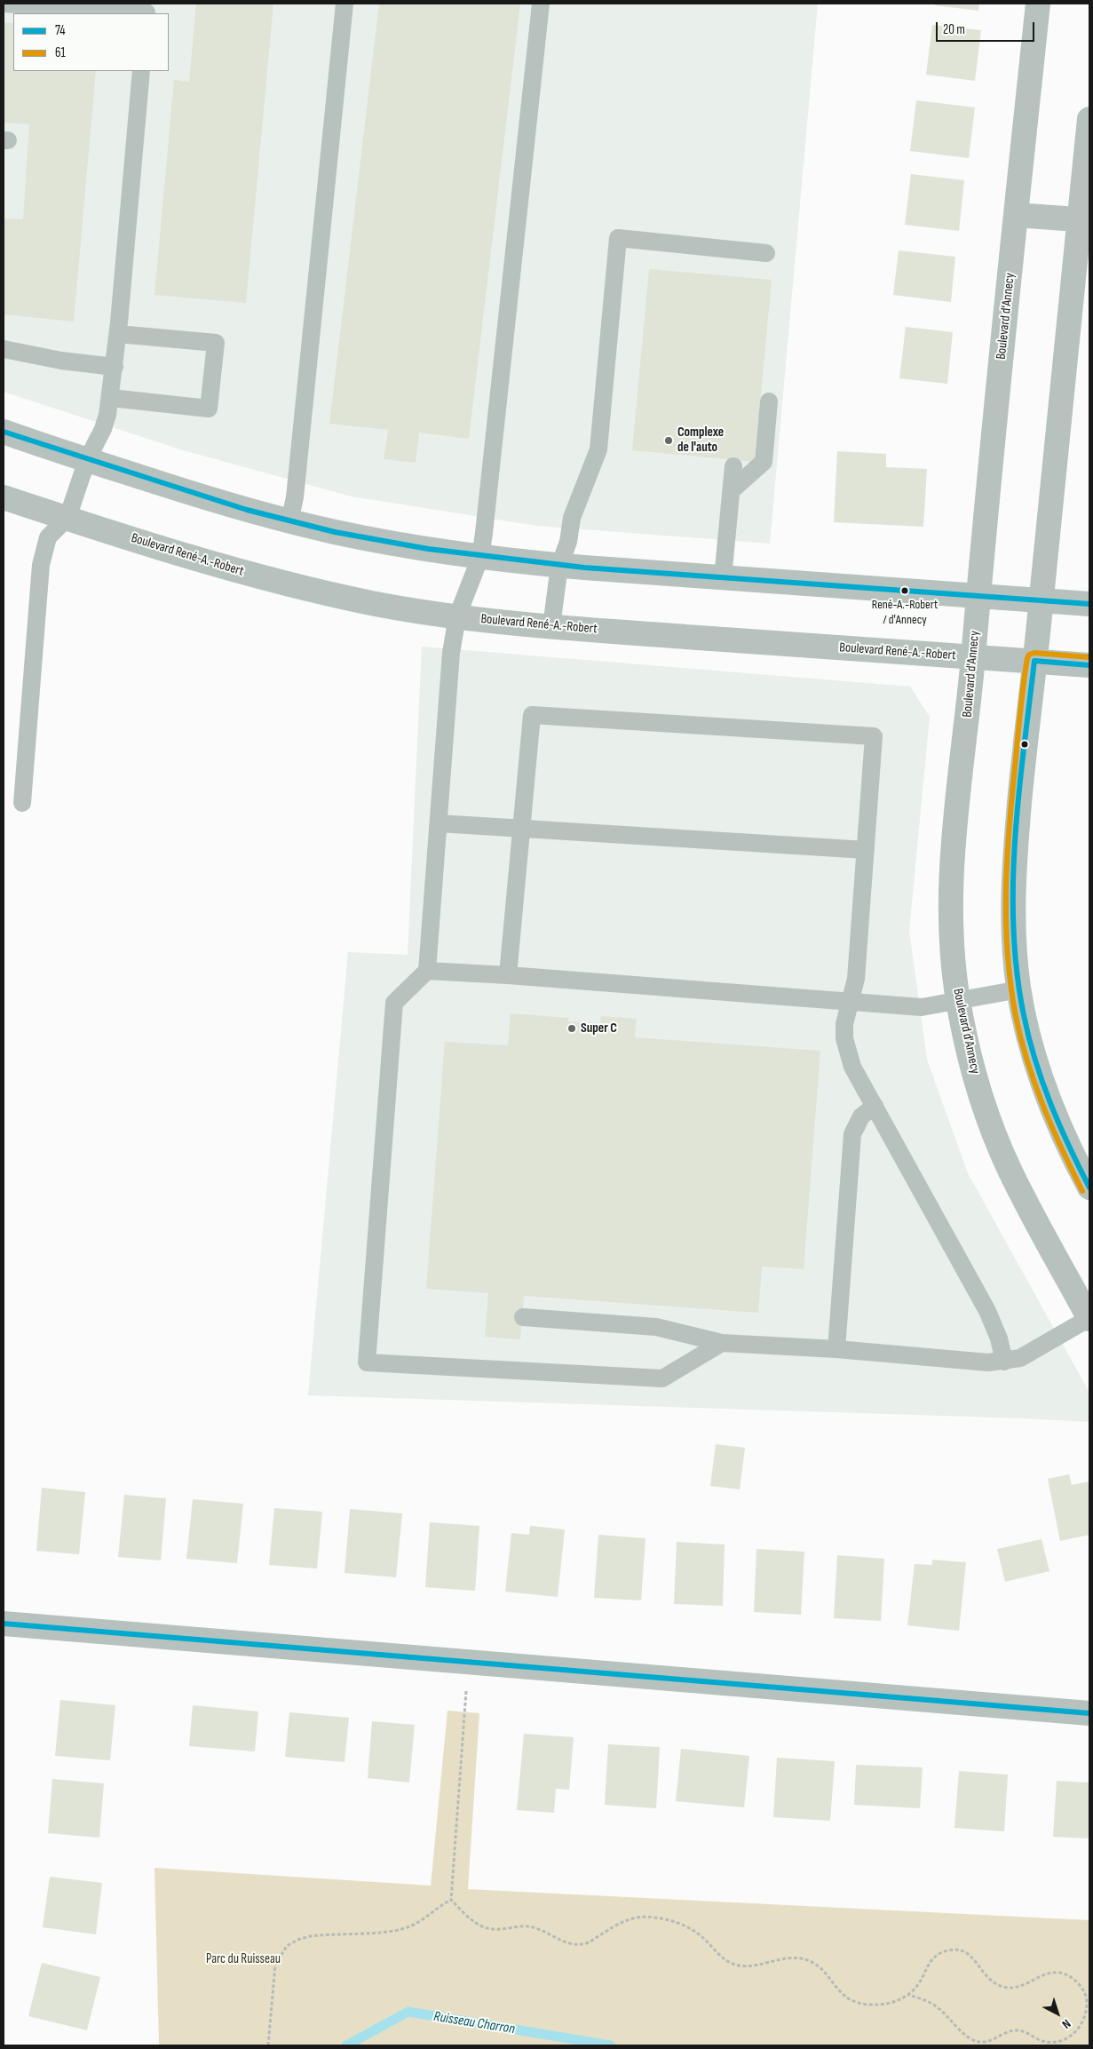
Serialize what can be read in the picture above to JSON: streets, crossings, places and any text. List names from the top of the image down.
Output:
{
  "streets": {
    "street": ["Boulevard d'Annecy", "Boulevard René-A.-Robert"]
  },
  "crossings": [
    ["Boulevard d'Annecy", "Boulevard René-A.-Robert"]
  ],
  "water": ["Ruisseau Charron"],
  "parks": ["Parc du Ruisseau"],
  "places": ["Complexe de l'auto", "René-A.-Robert / d'Annecy", "Super C"],
  "lines": ["transit line 74", "transit line 61"],
  "legend": ["74", "61"],
  "scale_bar": "20 m",
  "north": "bottom right"
}
